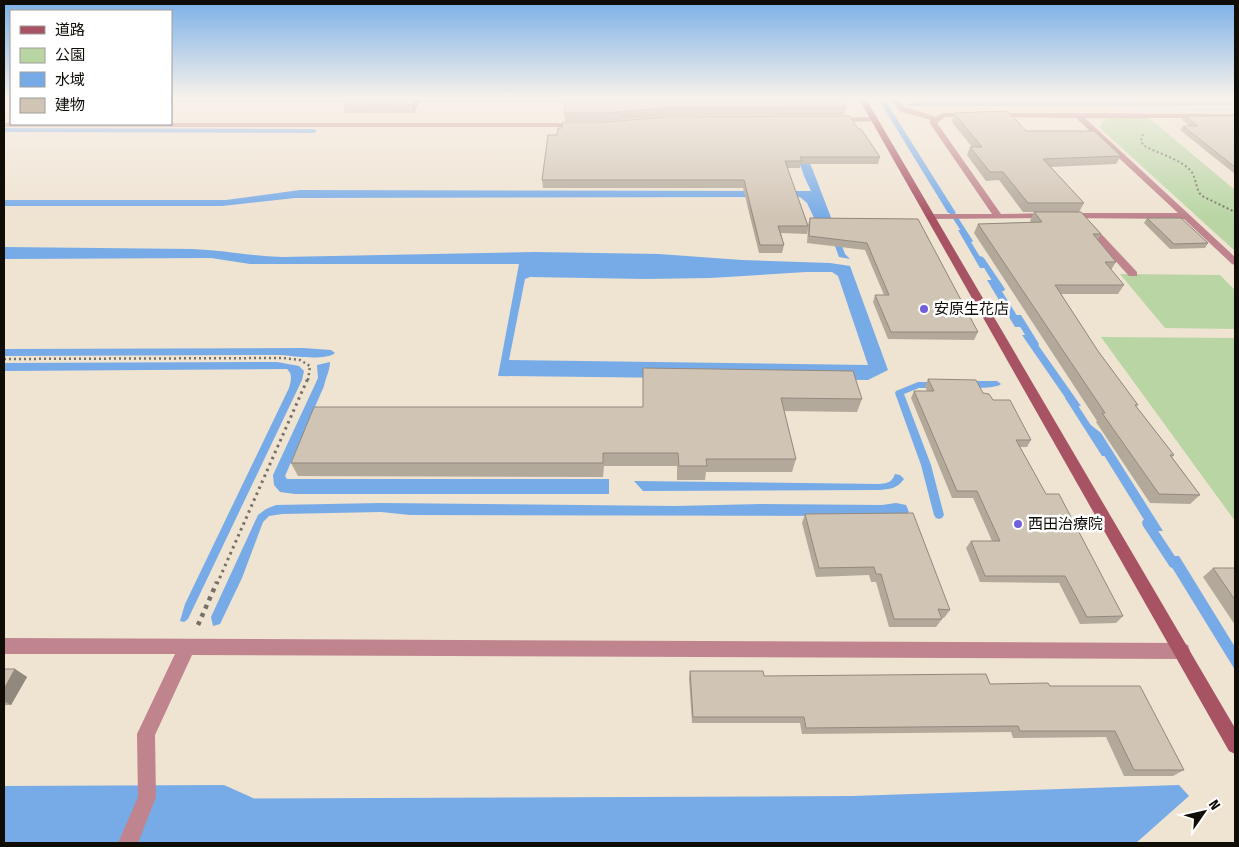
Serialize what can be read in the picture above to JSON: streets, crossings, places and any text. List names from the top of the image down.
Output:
{
  "places": ["安原生花店", "西田治療院"],
  "legend": [
    "道路",
    "公園",
    "水域",
    "建物"
  ],
  "north": "top right"
}
